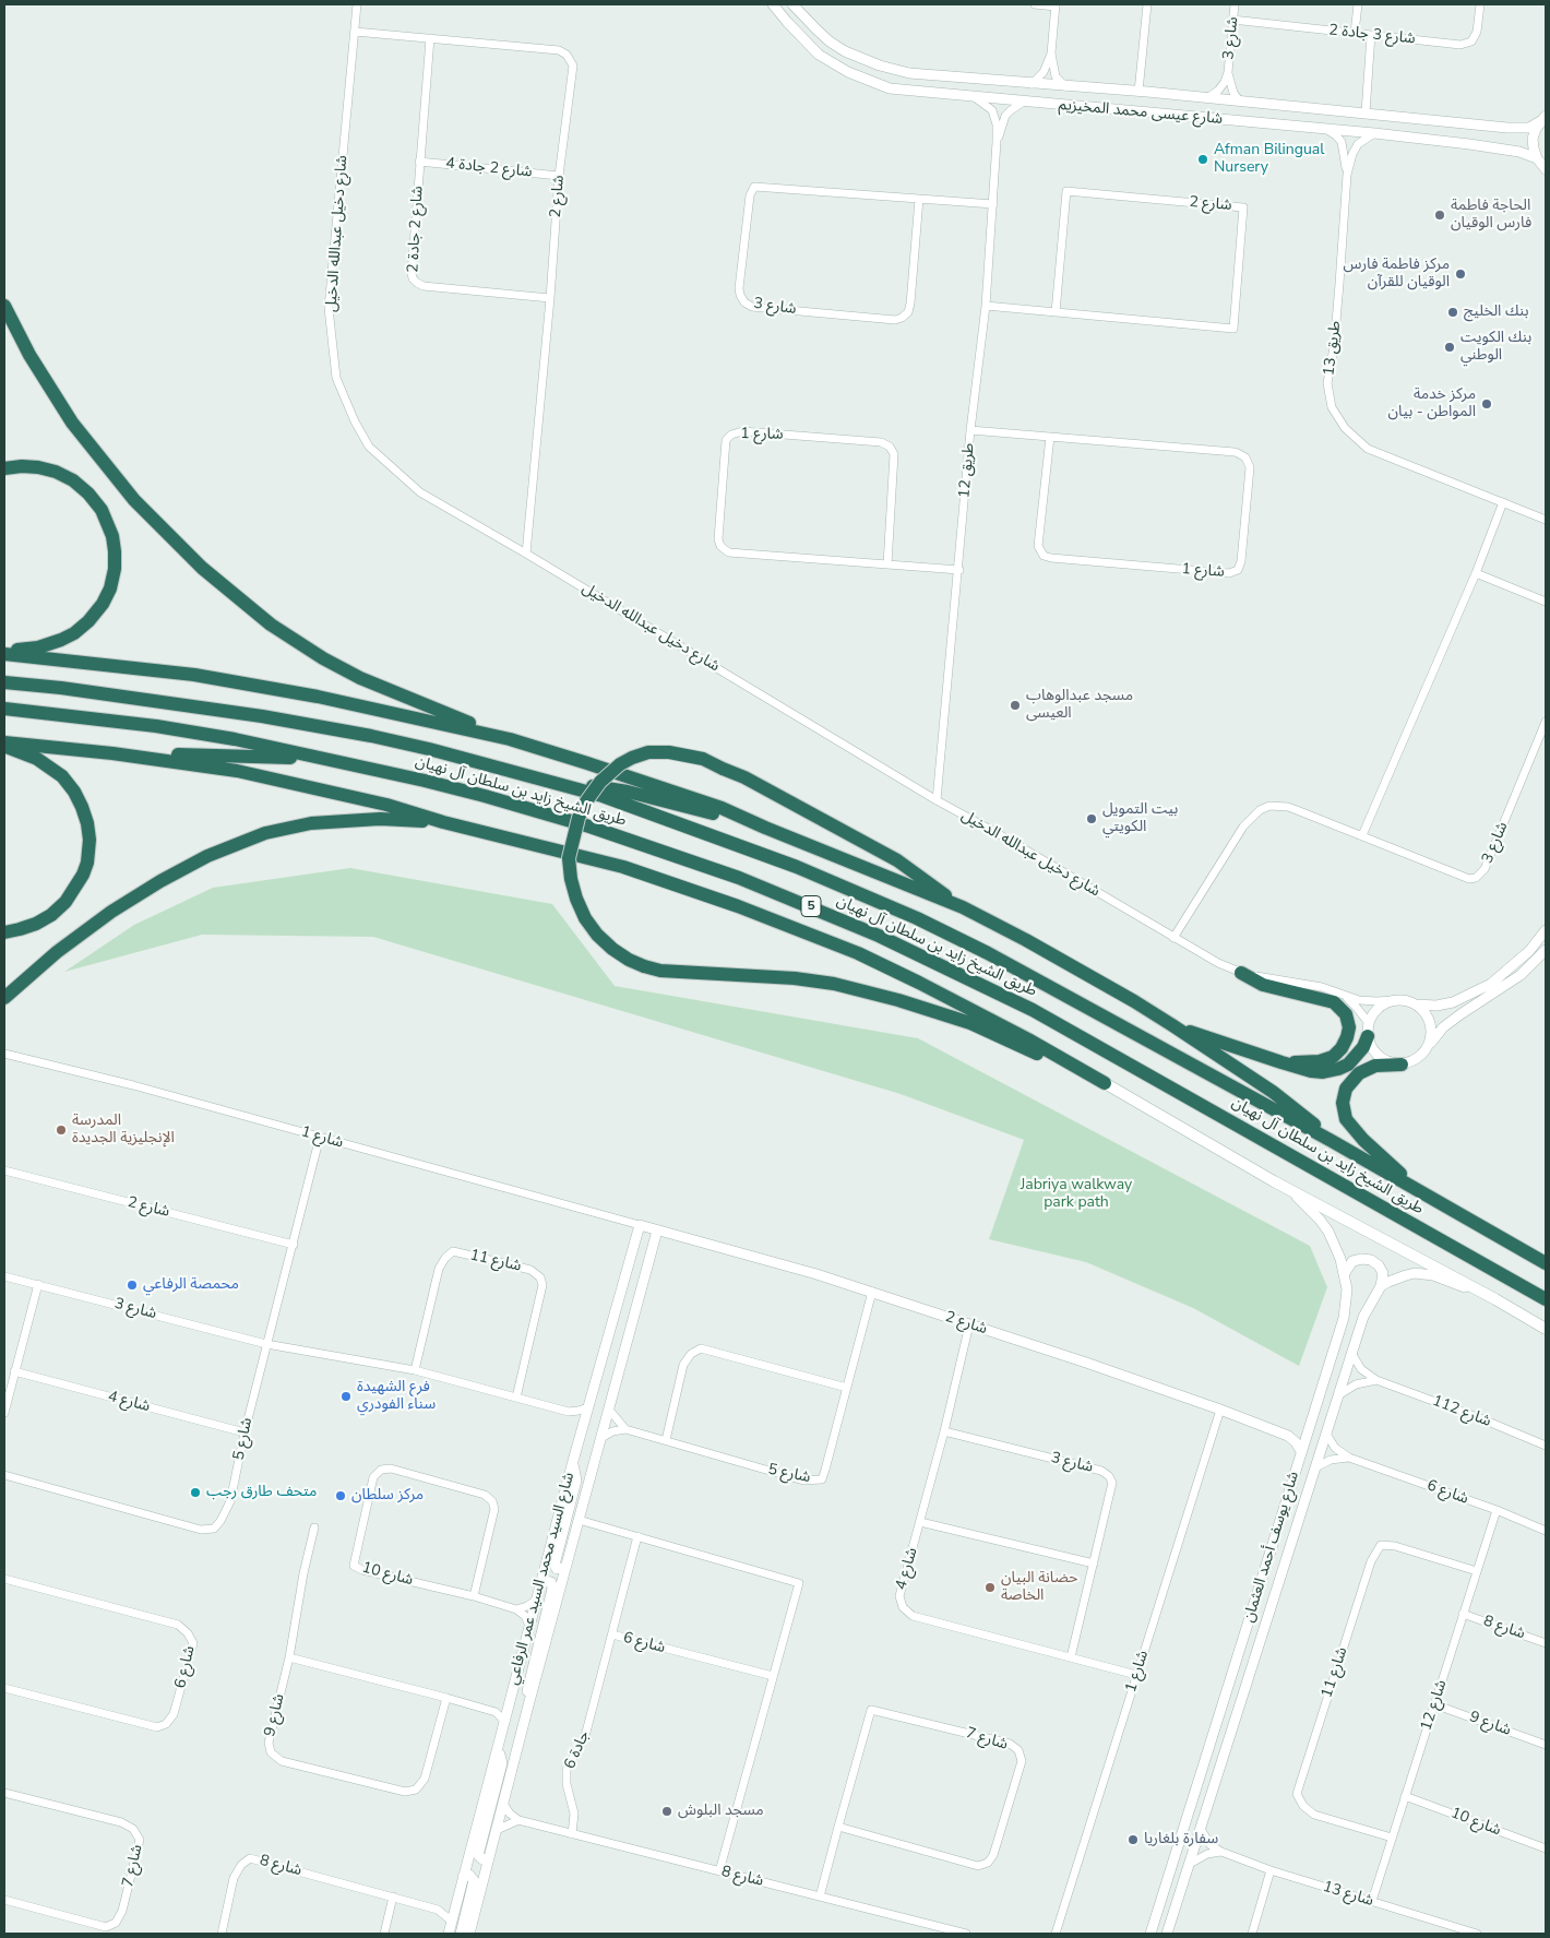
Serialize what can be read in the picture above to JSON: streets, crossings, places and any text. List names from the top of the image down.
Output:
{
  "streets": {
    "highway": ["طريق الشيخ زايد بن سلطان آل نهيان", "5"],
    "street": [
      "شارع 3 جادة 2",
      "شارع 3",
      "شارع عيسى محمد المخيزيم",
      "شارع 2 جادة 4",
      "شارع 2",
      "شارع 2 جادة 2",
      "شارع دخيل عبدالله الدخيل",
      "طريق 13",
      "شارع 1",
      "طريق 12",
      "شارع 11",
      "شارع 4",
      "شارع 112",
      "شارع 5",
      "شارع 6",
      "شارع يوسف أحمد العثمان",
      "شارع 10",
      "شارع السيد محمد السيد عمر الرفاعي",
      "شارع 8",
      "شارع 12",
      "شارع 9",
      "شارع 7",
      "جادة 6",
      "شارع 13"
    ]
  },
  "crossings": [
    ["شارع 3 جادة 2", "شارع 3"],
    ["شارع 3", "شارع عيسى محمد المخيزيم"],
    ["شارع 3", "شارع دخيل عبدالله الدخيل"],
    ["شارع 3", "طريق 12"],
    ["شارع 3", "شارع 4"],
    ["شارع 3", "شارع 5"],
    ["شارع عيسى محمد المخيزيم", "طريق 13"],
    ["شارع عيسى محمد المخيزيم", "طريق 12"],
    ["شارع 2 جادة 4", "شارع 2"],
    ["شارع 2 جادة 4", "شارع 2 جادة 2"],
    ["شارع 2", "شارع 2 جادة 2"],
    ["شارع 2", "شارع دخيل عبدالله الدخيل"],
    ["شارع 2", "شارع 1"],
    ["شارع 2", "طريق 12"],
    ["شارع 2", "شارع 4"],
    ["شارع 2", "شارع 5"],
    ["شارع 2", "شارع يوسف أحمد العثمان"],
    ["شارع 2", "شارع السيد محمد السيد عمر الرفاعي"],
    ["شارع دخيل عبدالله الدخيل", "طريق 12"],
    ["شارع 1", "طريق 12"],
    ["شارع 1", "شارع 4"],
    ["شارع 1", "شارع 5"],
    ["شارع 1", "شارع السيد محمد السيد عمر الرفاعي"],
    ["شارع 11", "شارع 12"],
    ["شارع 4", "شارع 5"],
    ["شارع 112", "شارع يوسف أحمد العثمان"],
    ["شارع 6", "شارع يوسف أحمد العثمان"],
    ["شارع 6", "شارع 12"],
    ["شارع 6", "جادة 6"],
    ["شارع يوسف أحمد العثمان", "شارع 13"],
    ["شارع 10", "شارع 12"],
    ["شارع السيد محمد السيد عمر الرفاعي", "شارع 8"],
    ["شارع 8", "شارع 12"],
    ["شارع 8", "شارع 7"],
    ["شارع 8", "جادة 6"],
    ["شارع 12", "شارع 9"],
    ["شارع 12", "شارع 13"]
  ],
  "parks": ["Jabriya walkway park path"],
  "places": [
    "Afman Bilingual Nursery",
    "الحاجة فاطمة فارس الوقيان",
    "مركز فاطمة فارس الوقيان للقرآن",
    "بنك الخليج",
    "بنك الكويت الوطني",
    "مركز خدمة المواطن - بيان",
    "مسجد عبدالوهاب العيسى",
    "بيت التمويل الكويتي",
    "المدرسة الإنجليزية الجديدة",
    "محمصة الرفاعي",
    "فرع الشهيدة سناء الفودري",
    "متحف طارق رجب",
    "مركز سلطان",
    "حضانة البيان الخاصة",
    "مسجد البلوش",
    "سفارة بلغاريا"
  ]
}
